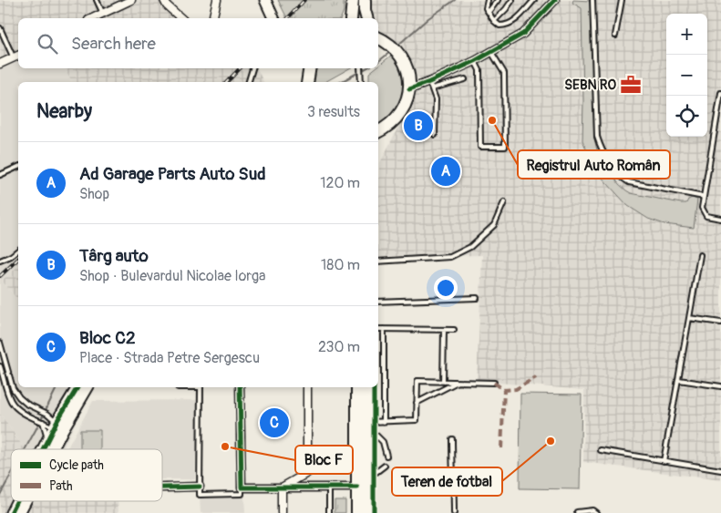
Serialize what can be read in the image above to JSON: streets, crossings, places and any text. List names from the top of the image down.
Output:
{
  "places": {
    "office": ["SEBN RO"],
    "other": ["Registrul Auto Român", "Teren de fotbal", "Bloc F"]
  },
  "legend": ["Cycle path", "Path"],
  "page": {
    "map_buttons": ["+", "−"],
    "search": "Search here",
    "heading": ["Nearby", "3 results"],
    "pins": ["B", "A", "C"],
    "list": [
      {
        "mark": "A",
        "name": "Ad Garage Parts Auto Sud",
        "note": "Shop",
        "value": "120 m"
      },
      {
        "mark": "B",
        "name": "Târg auto",
        "note": "Shop · Bulevardul Nicolae Iorga",
        "value": "180 m"
      },
      {
        "mark": "C",
        "name": "Bloc C2",
        "note": "Place · Strada Petre Sergescu",
        "value": "230 m"
      }
    ]
  }
}
